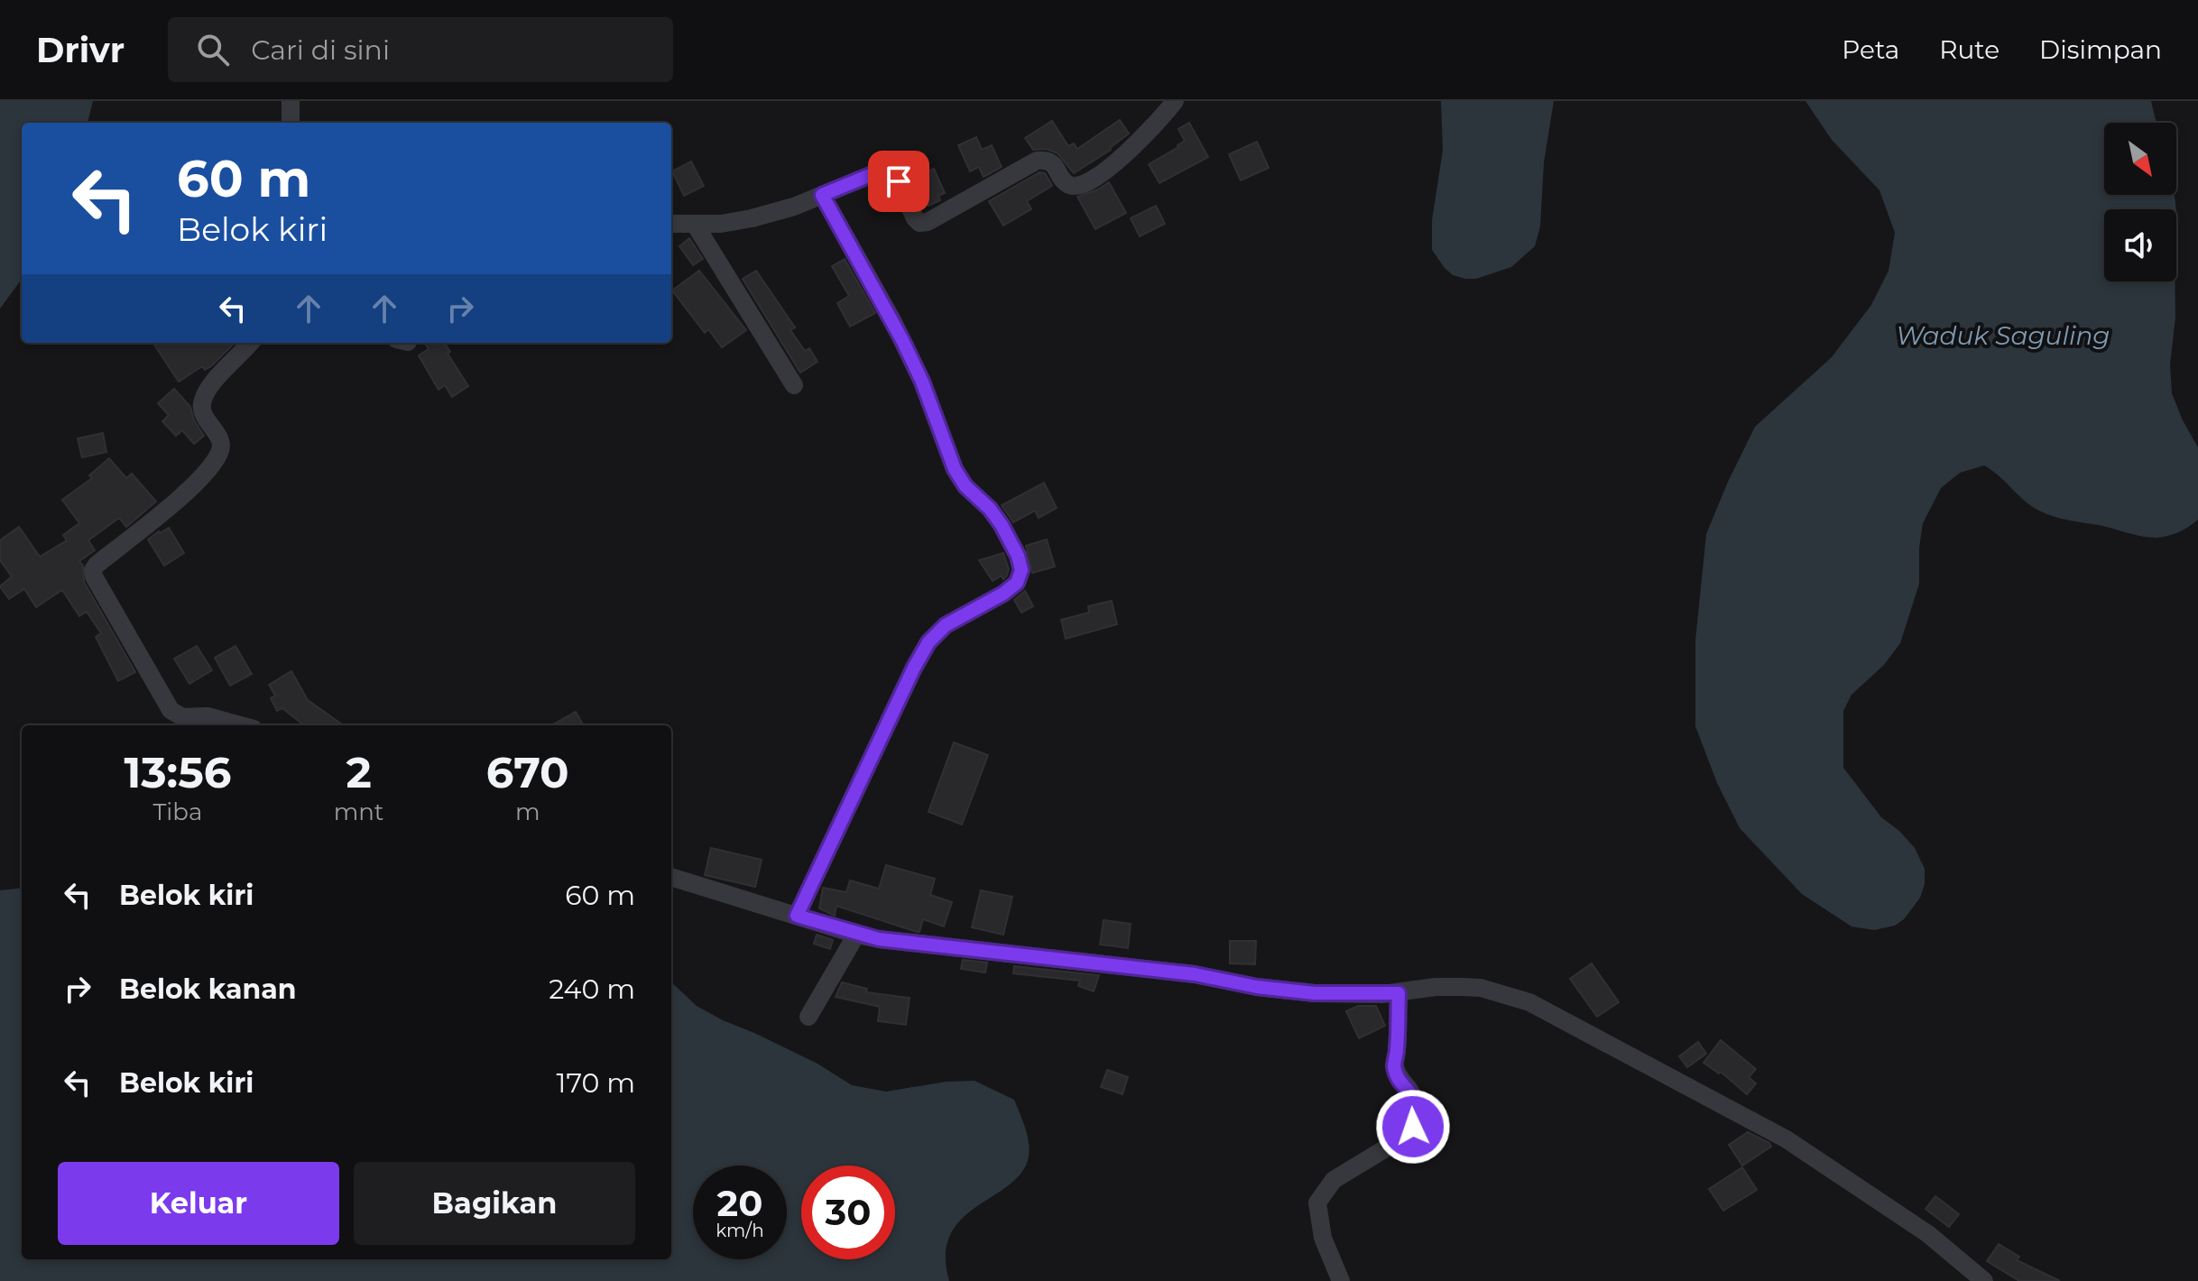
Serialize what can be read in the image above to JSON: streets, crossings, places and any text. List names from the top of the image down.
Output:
{
  "water": ["Waduk Saguling"],
  "north": "bottom right",
  "page": {
    "header": "Drivr",
    "search": "Cari di sini",
    "nav": ["Peta", "Rute", "Disimpan"],
    "turn": ["60 m", "Belok kiri"],
    "eta": [
      "13:56",
      "Tiba",
      "2",
      "mnt",
      "670",
      "m"
    ],
    "list": [
      {
        "name": "Belok kiri",
        "value": "60 m"
      },
      {
        "name": "Belok kanan",
        "value": "240 m"
      },
      {
        "name": "Belok kiri",
        "value": "170 m"
      }
    ],
    "buttons": ["Keluar", "Bagikan"],
    "speed": "20 km/h",
    "limit": "30"
  }
}
